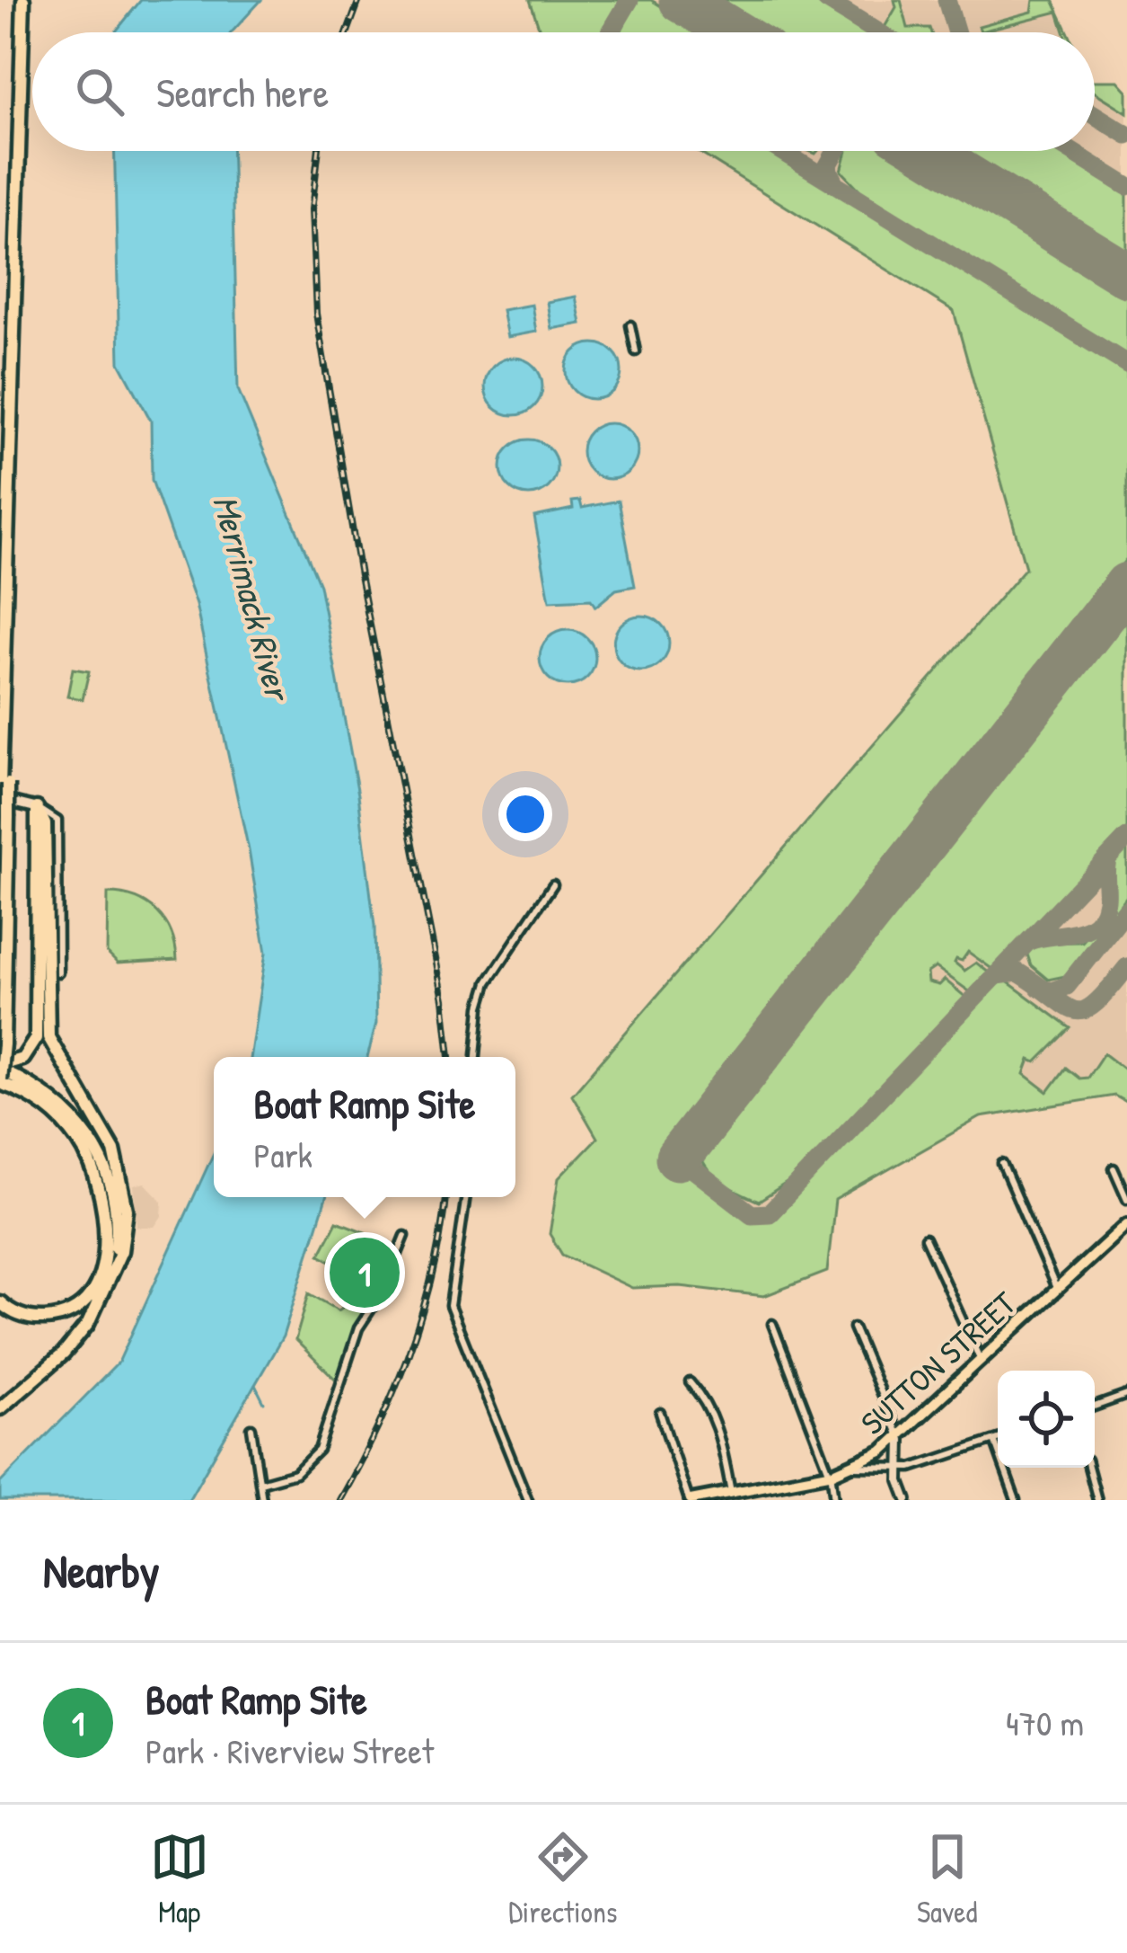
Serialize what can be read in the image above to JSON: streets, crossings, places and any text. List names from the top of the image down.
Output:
{
  "streets": {
    "highway": ["SUTTON STREET"]
  },
  "water": ["Merrimack River"],
  "page": {
    "search": "Search here",
    "popup": ["Boat Ramp Site", "Park"],
    "pins": "1",
    "heading": "Nearby",
    "list": [
      {
        "mark": "1",
        "name": "Boat Ramp Site",
        "note": "Park · Riverview Street",
        "value": "470 m"
      }
    ],
    "nav": ["Map", "Directions", "Saved"]
  }
}
